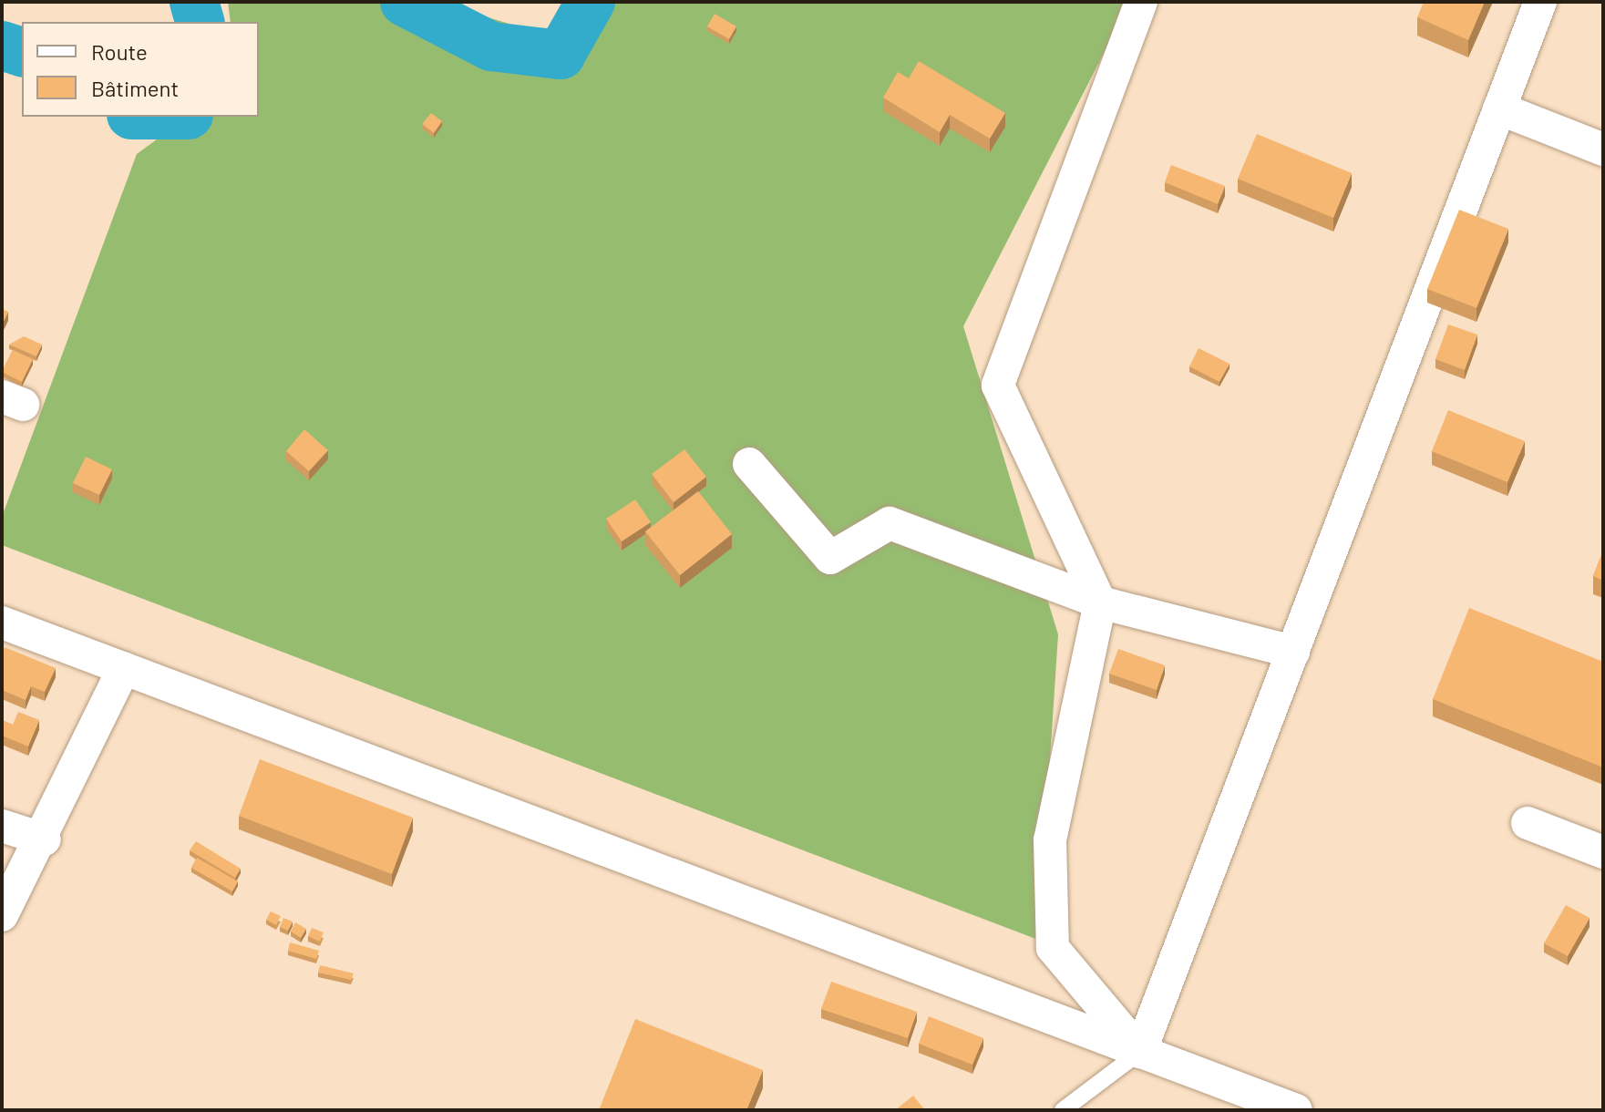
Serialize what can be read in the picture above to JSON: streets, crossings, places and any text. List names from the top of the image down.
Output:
{
  "legend": ["Route", "Bâtiment"]
}
